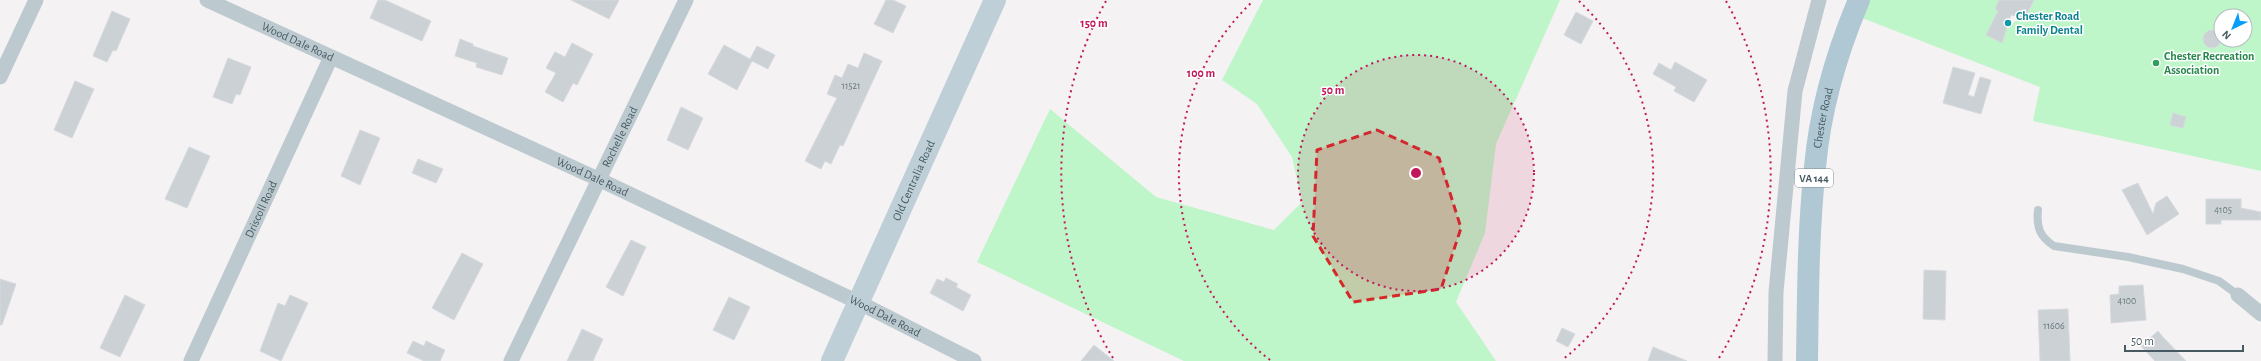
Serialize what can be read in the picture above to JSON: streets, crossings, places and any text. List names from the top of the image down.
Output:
{
  "streets": {
    "main road": ["Chester Road", "VA 144"],
    "street": [
      "Wood Dale Road",
      "Rochelle Road",
      "Old Centralia Road",
      "Driscoll Road"
    ]
  },
  "crossings": [
    ["Wood Dale Road", "Rochelle Road"],
    ["Wood Dale Road", "Old Centralia Road"],
    ["Wood Dale Road", "Driscoll Road"]
  ],
  "places": ["Chester Road Family Dental", "Chester Recreation Association"],
  "house_numbers": [
    "11521",
    "4105",
    "4100",
    "11606"
  ],
  "scale_bar": "50 m",
  "north": "bottom left",
  "rings": ["150 m", "100 m", "50 m"]
}
